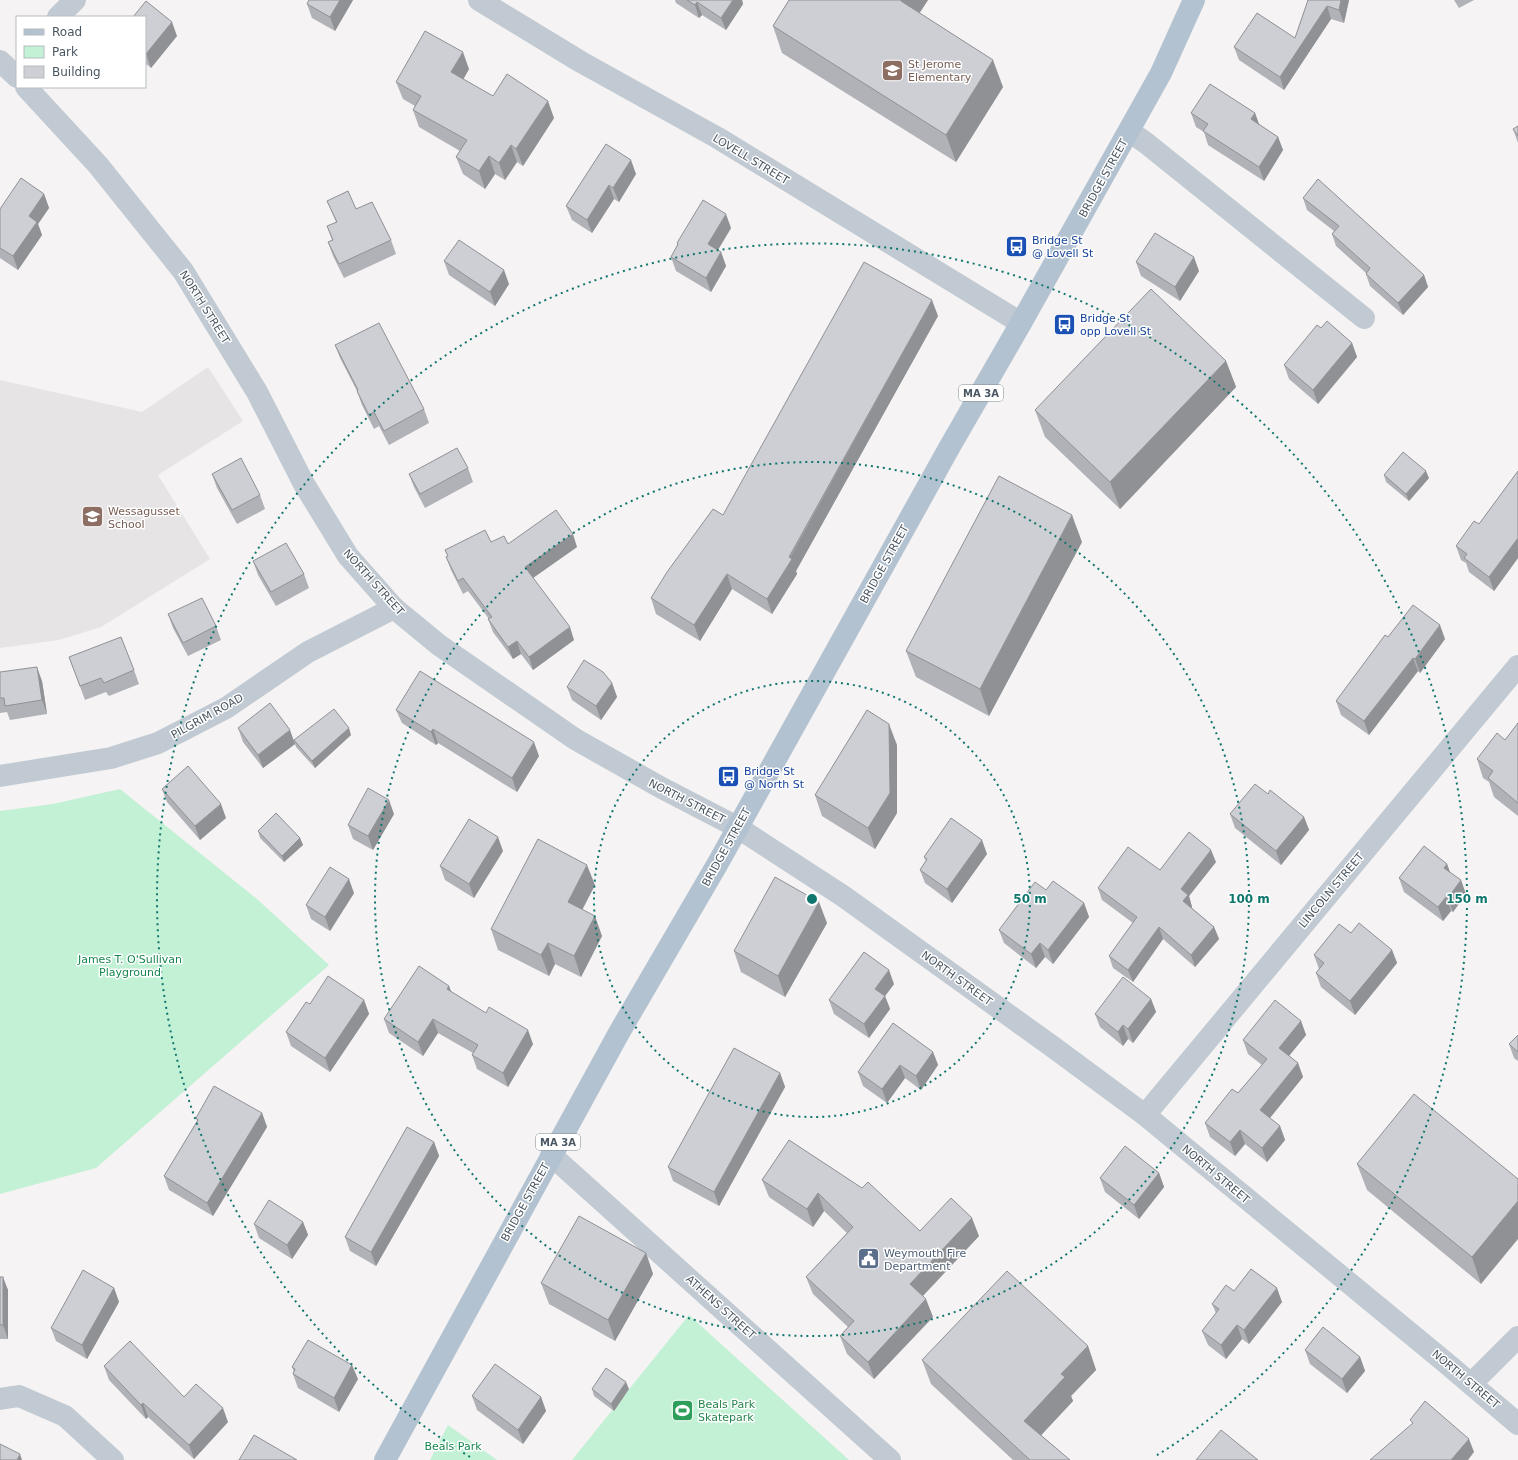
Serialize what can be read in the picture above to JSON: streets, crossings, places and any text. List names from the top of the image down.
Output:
{
  "streets": {
    "main road": ["BRIDGE STREET", "MA 3A"],
    "street": [
      "LOVELL STREET",
      "NORTH STREET",
      "PILGRIM ROAD",
      "LINCOLN STREET",
      "ATHENS STREET"
    ]
  },
  "crossings": [
    ["LOVELL STREET", "BRIDGE STREET"],
    ["BRIDGE STREET", "NORTH STREET"],
    ["BRIDGE STREET", "ATHENS STREET"],
    ["NORTH STREET", "PILGRIM ROAD"],
    ["NORTH STREET", "LINCOLN STREET"]
  ],
  "parks": ["James T. O'Sullivan Playground", "Beals Park"],
  "places": {
    "school or university": ["St Jerome Elementary", "Wessagusset School"],
    "bus stop": ["Bridge St @ Lovell St", "Bridge St opp Lovell St", "Bridge St @ North St"],
    "public building": ["Weymouth Fire Department"],
    "sports": ["Beals Park Skatepark"]
  },
  "legend": ["Road", "Park", "Building"],
  "rings": ["50 m", "100 m", "150 m"]
}
